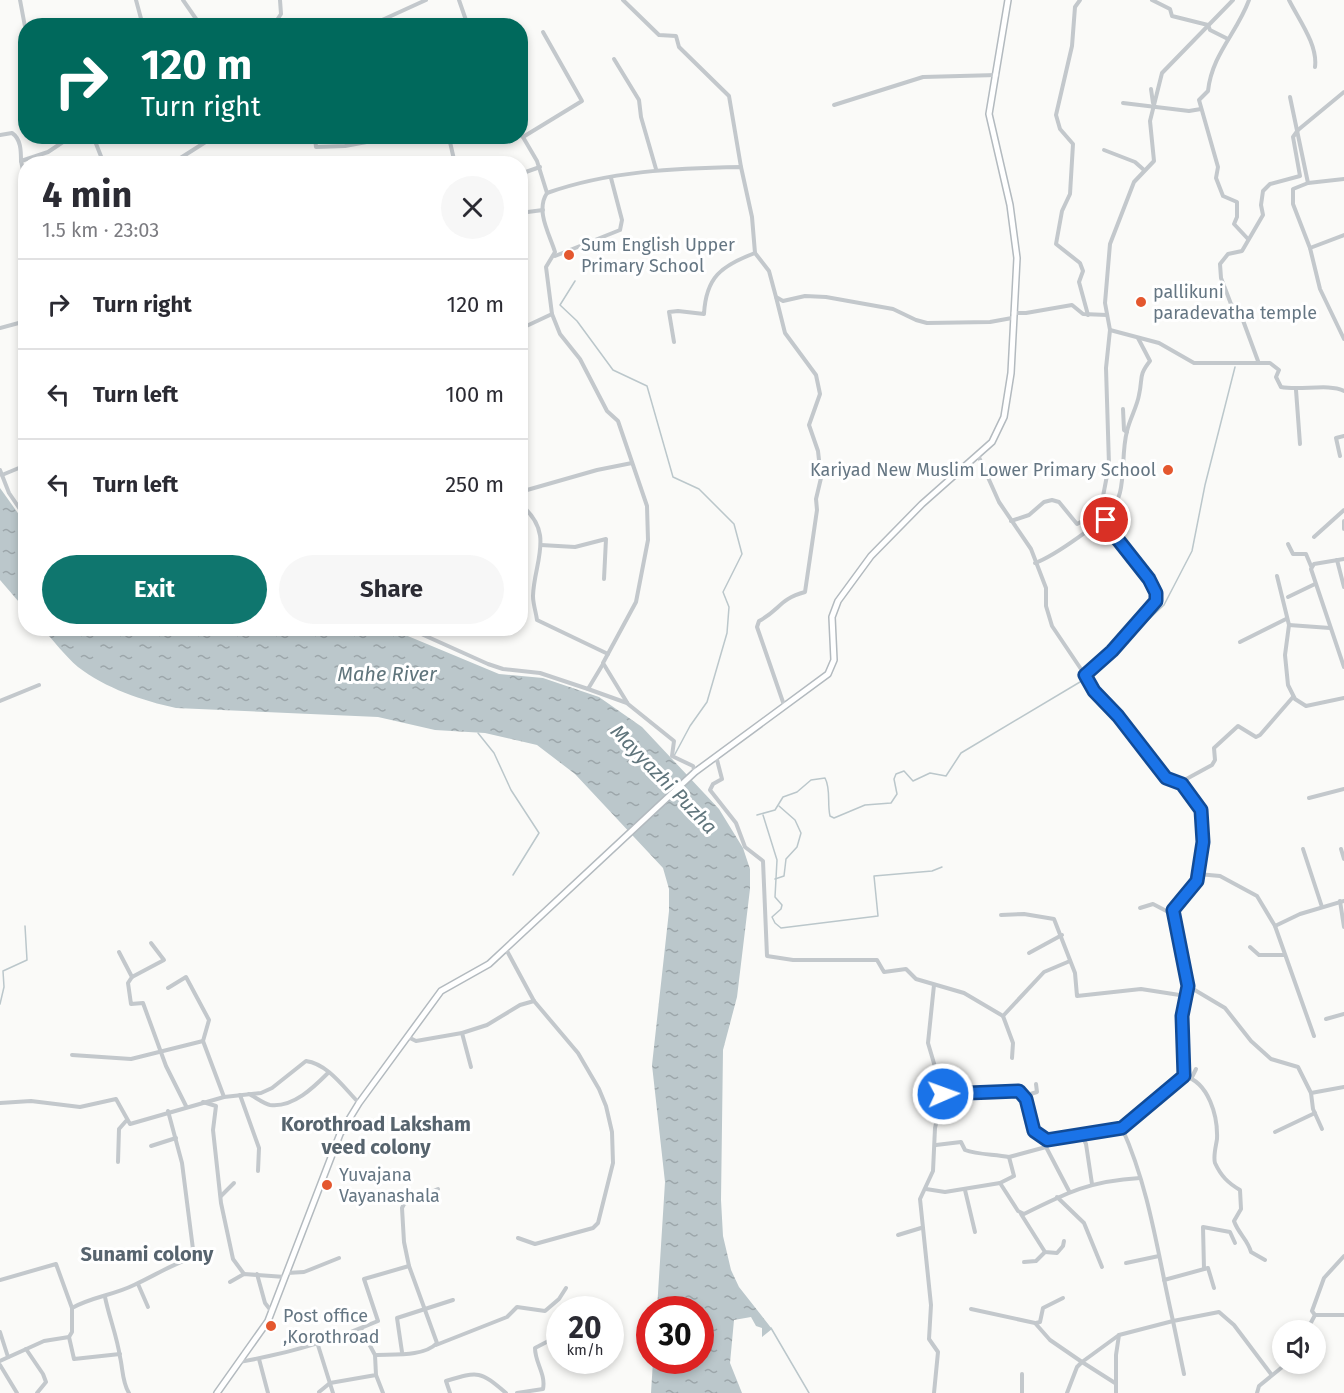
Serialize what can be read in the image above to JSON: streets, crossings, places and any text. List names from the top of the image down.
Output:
{
  "districts": ["Korothroad Laksham veed colony", "Sunami colony"],
  "water": ["Mahe River", "Mayyazhi Puzha"],
  "places": [
    "Sum English Upper Primary School",
    "pallikuni paradevatha temple",
    "Kariyad New Muslim Lower Primary School",
    "Yuvajana Vayanashala",
    "Post office ,Korothroad"
  ],
  "page": {
    "turn": ["120 m", "Turn right"],
    "heading": ["4 min", "1.5 km · 23:03"],
    "list": [
      {
        "name": "Turn right",
        "value": "120 m"
      },
      {
        "name": "Turn left",
        "value": "100 m"
      },
      {
        "name": "Turn left",
        "value": "250 m"
      }
    ],
    "buttons": ["Exit", "Share"],
    "speed": "20 km/h",
    "limit": "30"
  }
}
